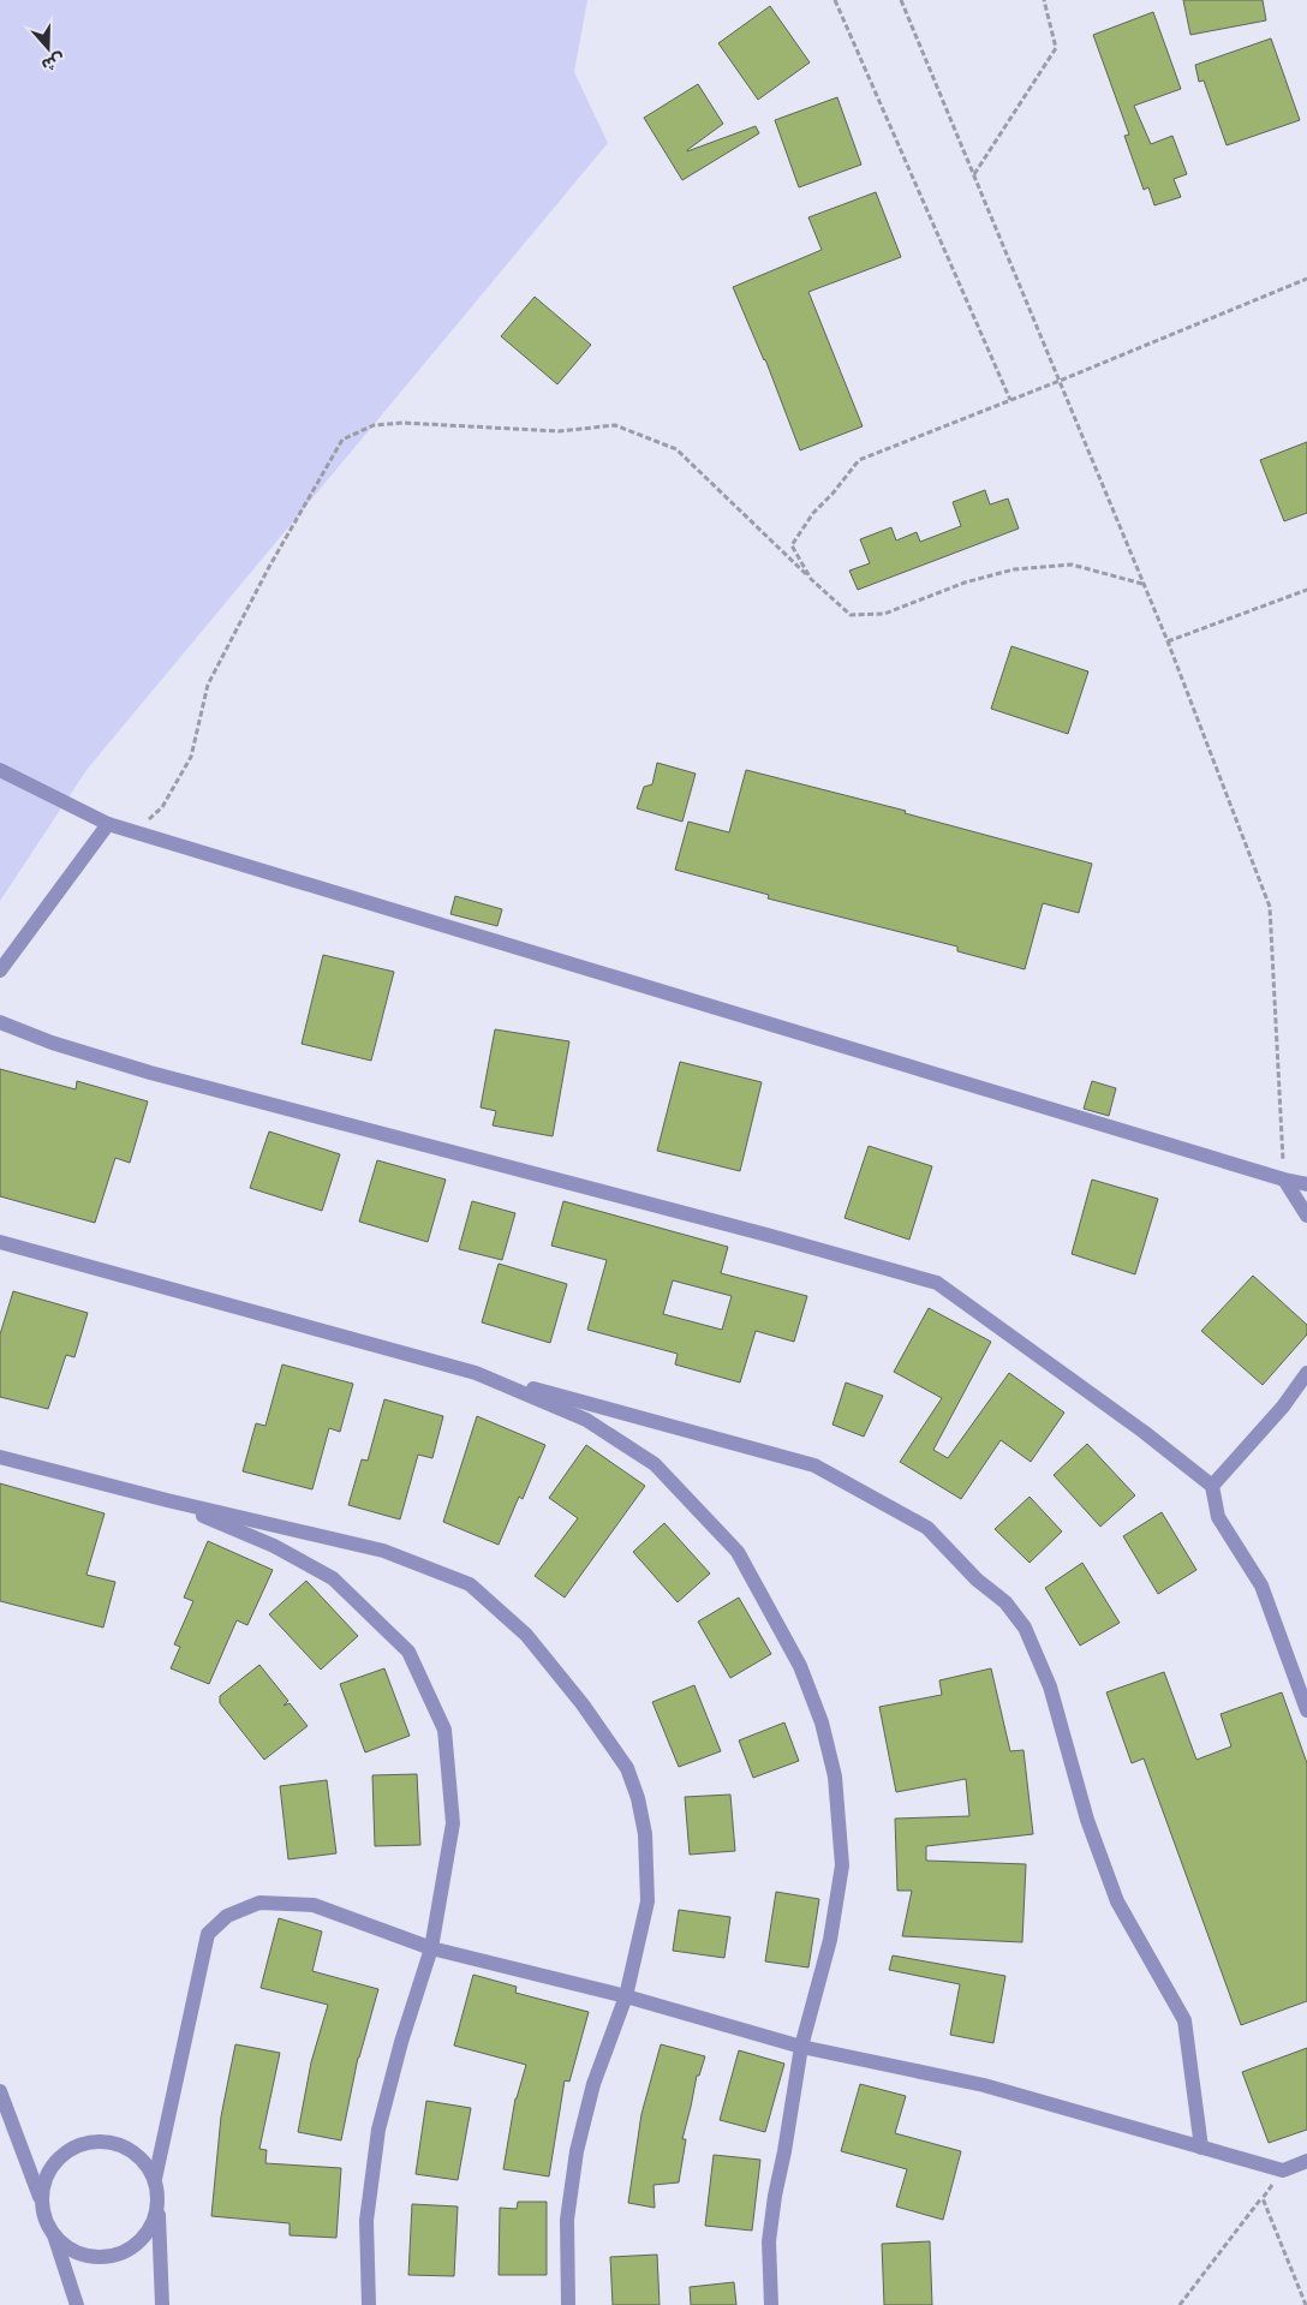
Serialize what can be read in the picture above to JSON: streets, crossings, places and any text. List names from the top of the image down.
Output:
{
  "north": "bottom"
}
